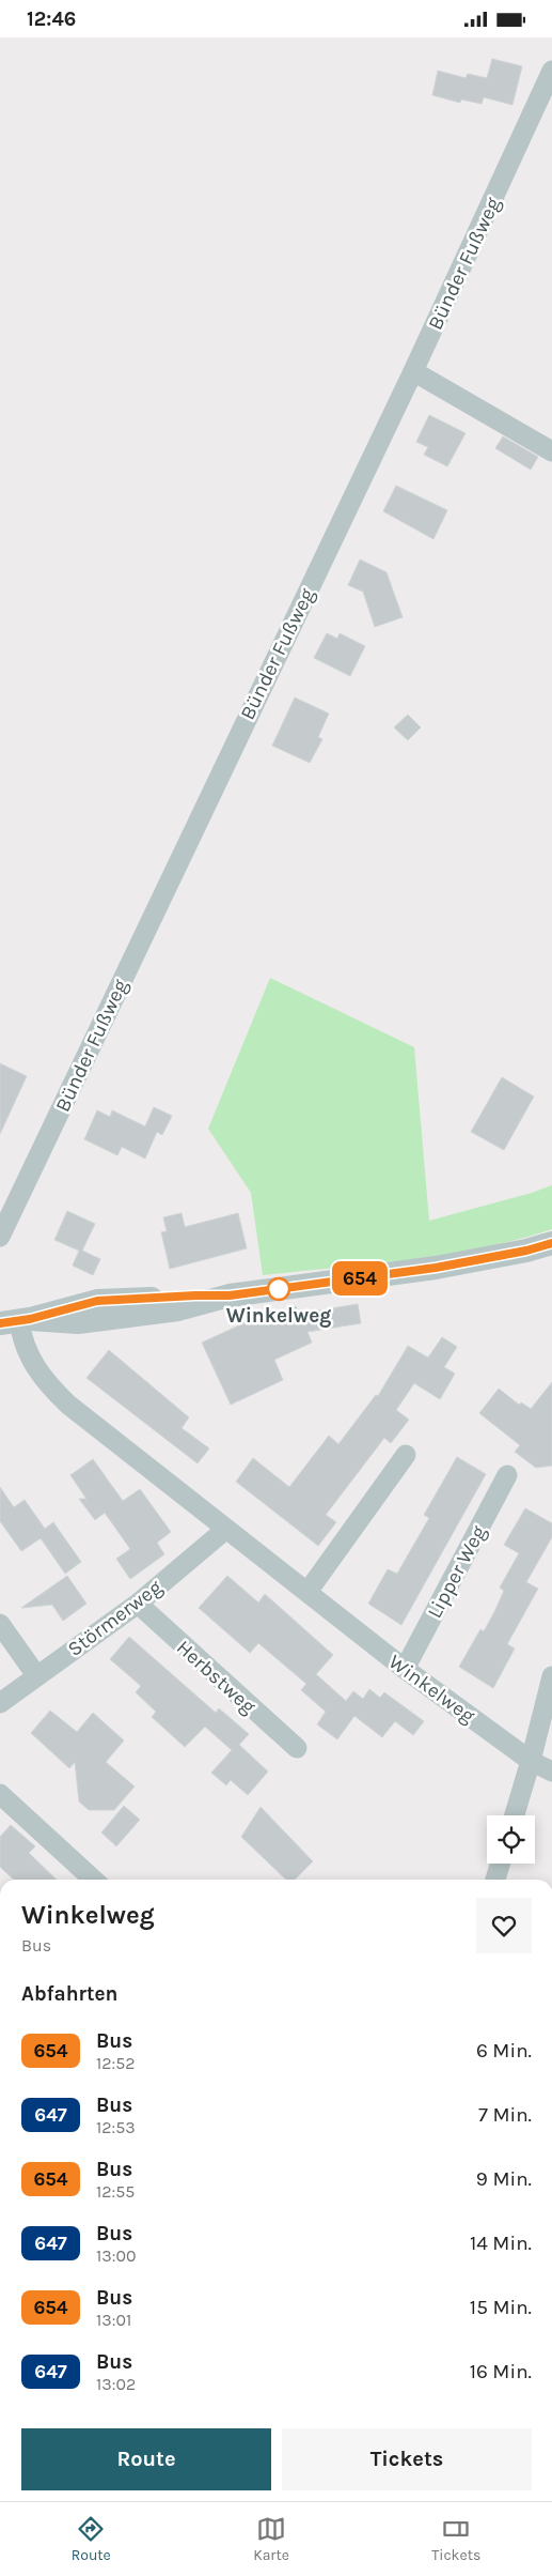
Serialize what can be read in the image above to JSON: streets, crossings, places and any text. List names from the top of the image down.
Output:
{
  "streets": {
    "street": [
      "Bünder Fußweg",
      "Lipper Weg",
      "Störmerweg",
      "Herbstweg",
      "Winkelweg"
    ]
  },
  "crossings": [
    ["Lipper Weg", "Winkelweg"],
    ["Störmerweg", "Herbstweg"],
    ["Störmerweg", "Winkelweg"]
  ],
  "places": ["Winkelweg"],
  "lines": ["bus line 654"],
  "page": {
    "status": "12:46",
    "on_map": "654",
    "heading": [
      ["Winkelweg", "Bus"],
      "Abfahrten"
    ],
    "list": [
      {
        "mark": "654",
        "name": "Bus",
        "note": "12:52",
        "value": "6 Min."
      },
      {
        "mark": "647",
        "name": "Bus",
        "note": "12:53",
        "value": "7 Min."
      },
      {
        "mark": "654",
        "name": "Bus",
        "note": "12:55",
        "value": "9 Min."
      },
      {
        "mark": "647",
        "name": "Bus",
        "note": "13:00",
        "value": "14 Min."
      },
      {
        "mark": "654",
        "name": "Bus",
        "note": "13:01",
        "value": "15 Min."
      },
      {
        "mark": "647",
        "name": "Bus",
        "note": "13:02",
        "value": "16 Min."
      }
    ],
    "buttons": ["Route", "Tickets"],
    "tabs": ["Route", "Karte", "Tickets"]
  }
}
